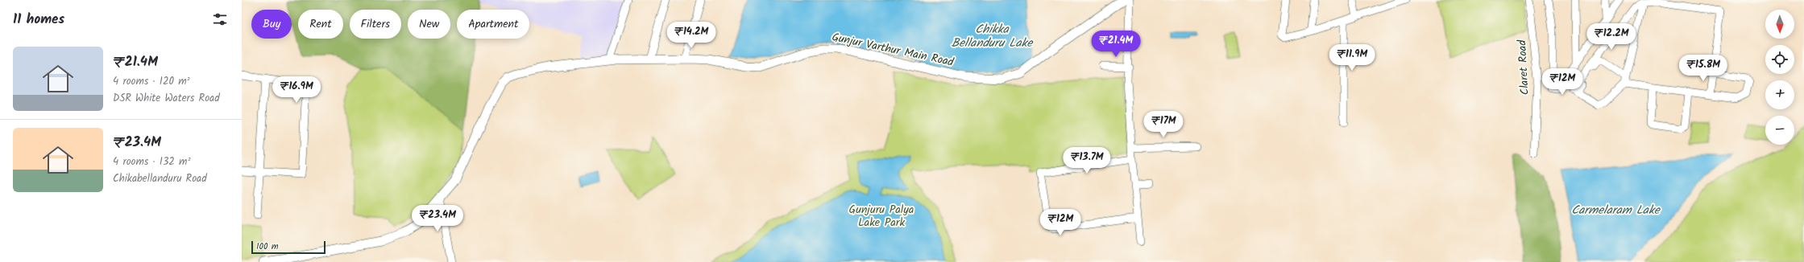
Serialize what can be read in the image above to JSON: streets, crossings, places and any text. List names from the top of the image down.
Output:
{
  "streets": {
    "main road": ["Gunjur Varthur Main Road"],
    "street": ["Claret Road"]
  },
  "water": ["Chikka Bellanduru Lake", "Carmelaram Lake"],
  "parks": ["Gunjuru Palya Lake Park"],
  "scale_bar": "100 m",
  "north": "bottom",
  "page": {
    "heading": "11 homes",
    "map_buttons": ["+", "−"],
    "chip": [
      "Buy",
      "Rent",
      "Filters",
      "New",
      "Apartment"
    ],
    "price": [
      "₹14.2M",
      "₹12.2M",
      "₹21.4M",
      "₹11.9M",
      "₹15.8M",
      "₹12M",
      "₹16.9M",
      "₹17M",
      "₹13.7M",
      "₹23.4M",
      "₹12M"
    ],
    "list": [
      {
        "name": "₹21.4M",
        "note": "4 rooms · 120 m² · DSR White Waters Road"
      },
      {
        "name": "₹23.4M",
        "note": "4 rooms · 132 m² · Chikabellanduru Road"
      }
    ],
    "scale": "100 m"
  }
}
